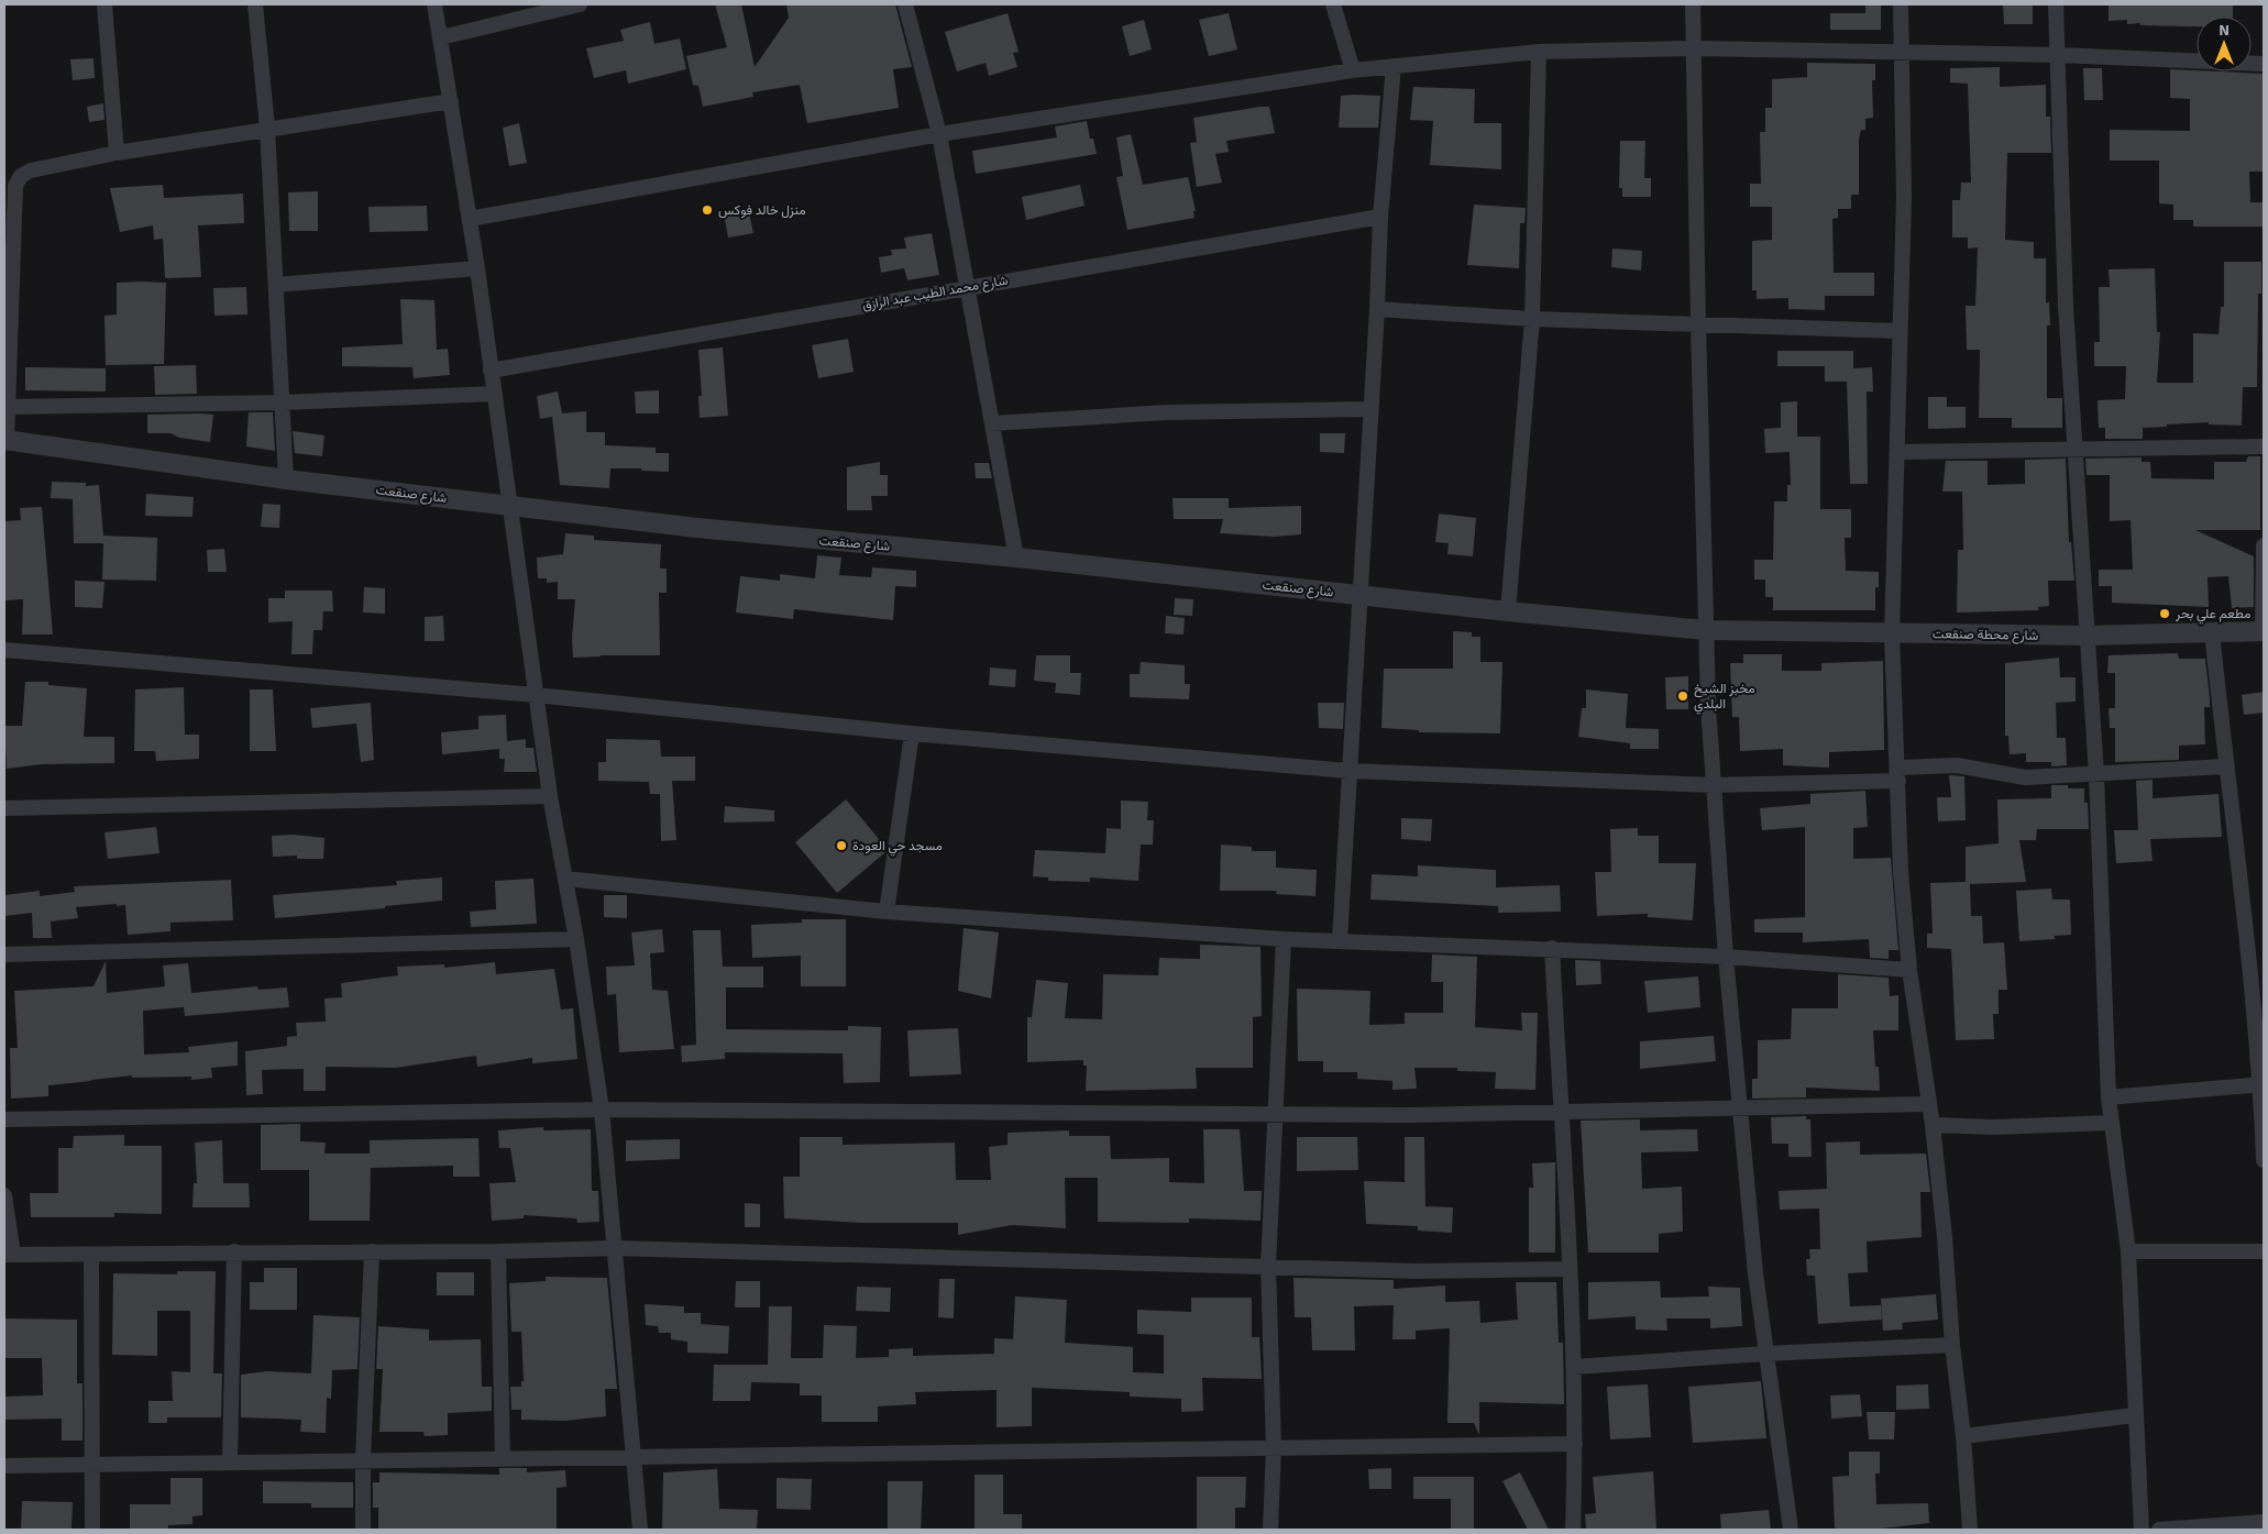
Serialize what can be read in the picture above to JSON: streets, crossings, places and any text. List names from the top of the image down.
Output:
{
  "streets": {
    "street": ["شارع محمد الطيب عبد الرازق", "شارع صنقعت", "شارع محطة صنقعت"]
  },
  "crossings": [
    ["شارع صنقعت", "شارع محطة صنقعت"]
  ],
  "places": [
    "منزل خالد فوكس",
    "مطعم علي بحر",
    "مخبز الشيخ البلدي",
    "مسجد حي العودة"
  ],
  "north": "top"
}
